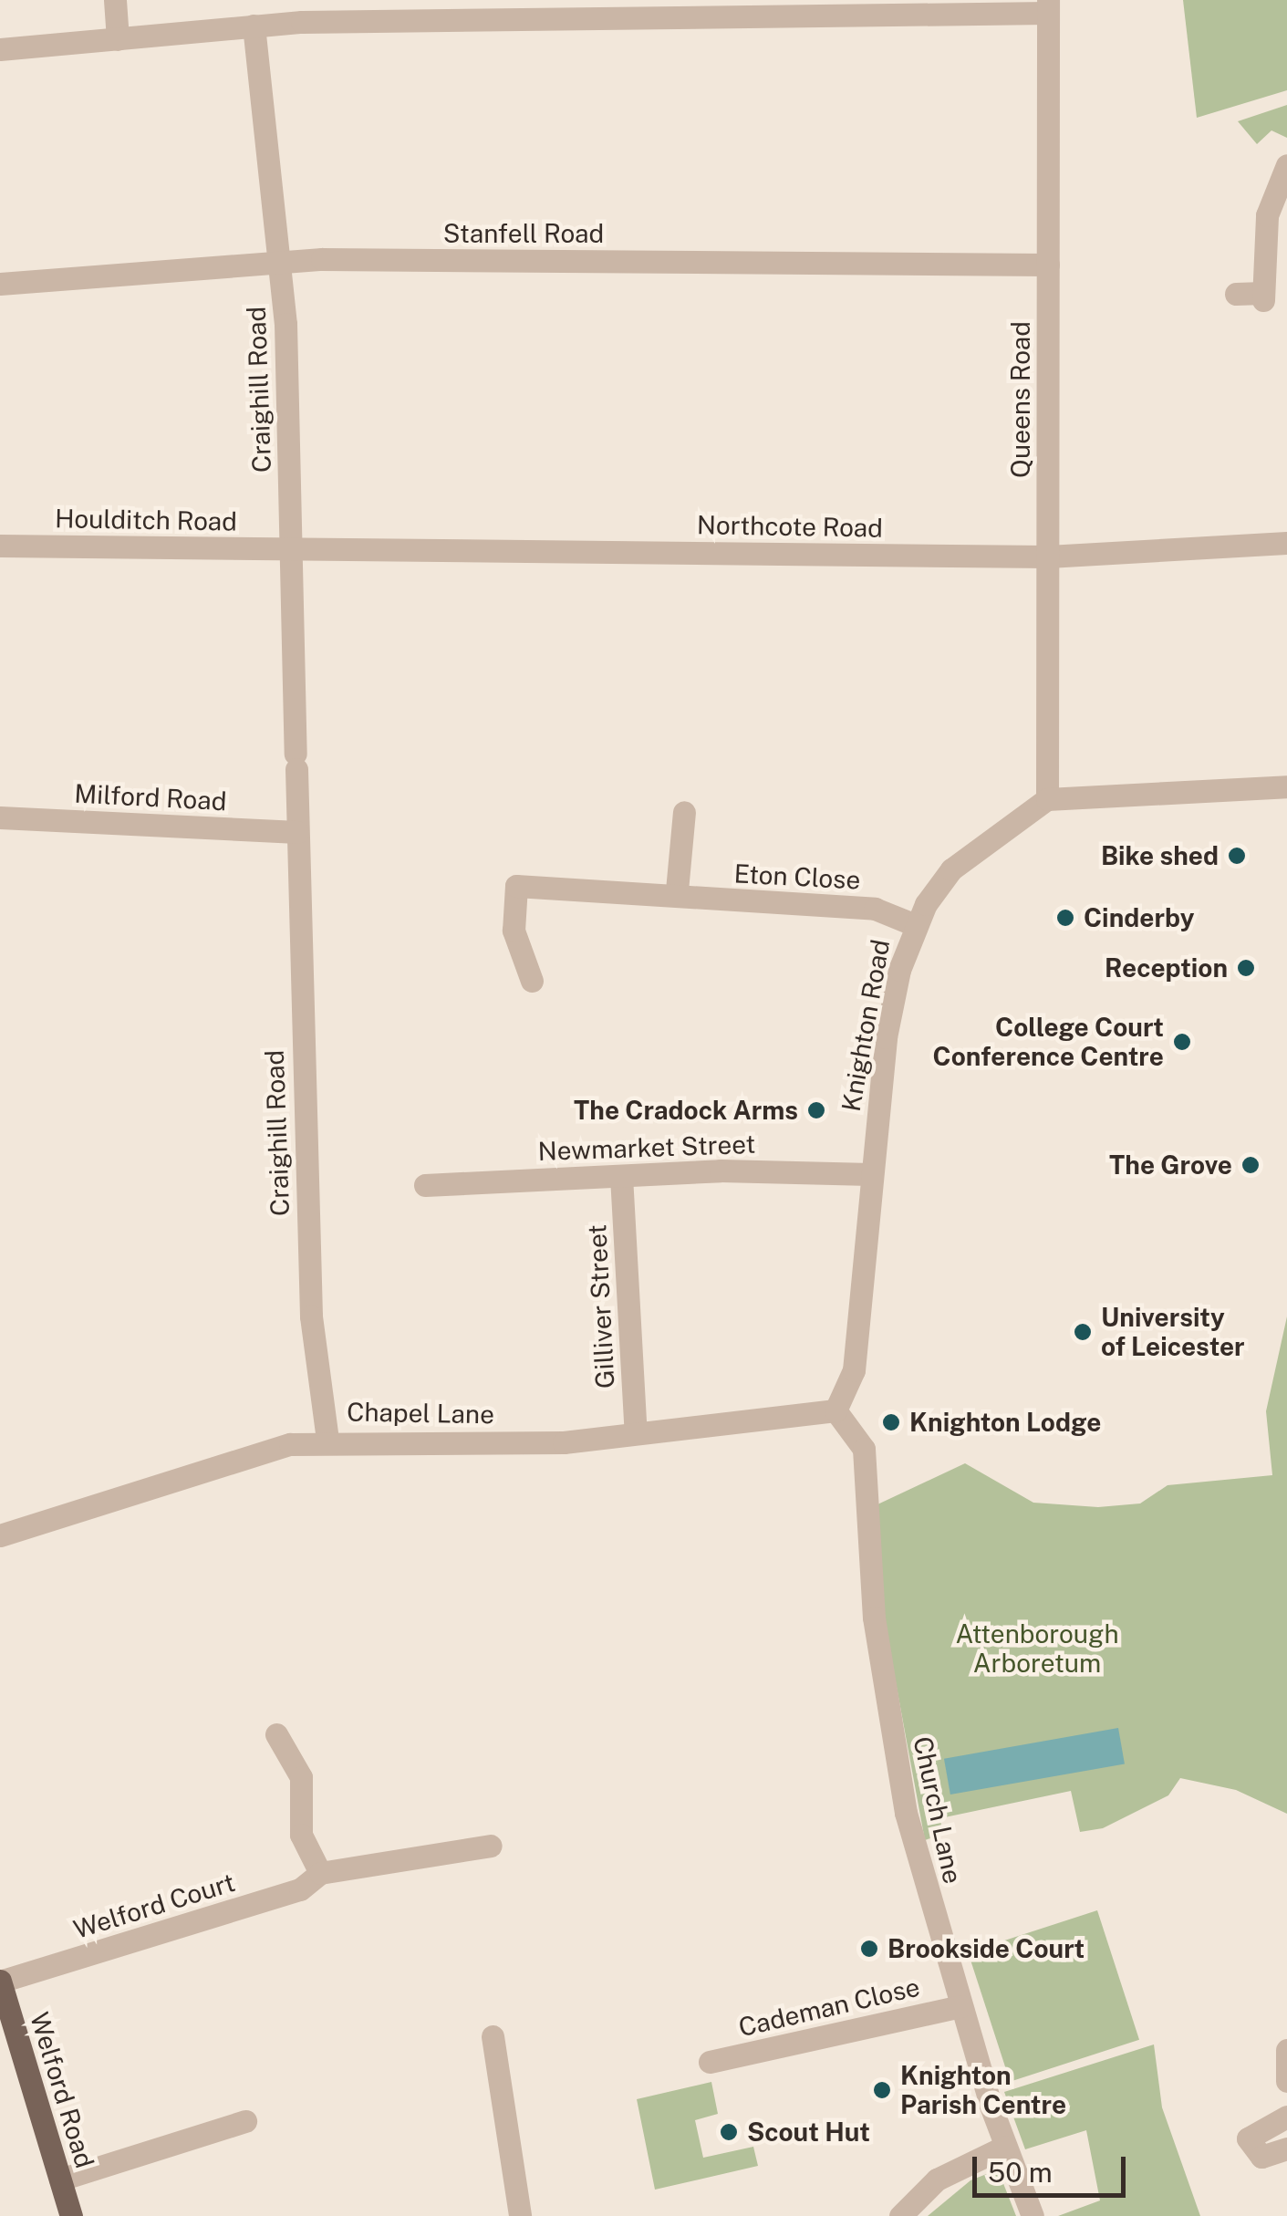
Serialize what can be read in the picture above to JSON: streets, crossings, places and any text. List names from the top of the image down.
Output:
{
  "streets": {
    "main road": ["Welford Road"],
    "street": [
      "Stanfell Road",
      "Craighill Road",
      "Queens Road",
      "Houlditch Road",
      "Northcote Road",
      "Milford Road",
      "Eton Close",
      "Knighton Road",
      "Newmarket Street",
      "Gilliver Street",
      "Chapel Lane",
      "Church Lane",
      "Welford Court",
      "Cademan Close"
    ]
  },
  "crossings": [
    ["Stanfell Road", "Craighill Road"],
    ["Stanfell Road", "Queens Road"],
    ["Craighill Road", "Houlditch Road"],
    ["Craighill Road", "Northcote Road"],
    ["Craighill Road", "Milford Road"],
    ["Craighill Road", "Chapel Lane"],
    ["Queens Road", "Northcote Road"],
    ["Queens Road", "Knighton Road"],
    ["Houlditch Road", "Northcote Road"],
    ["Eton Close", "Knighton Road"],
    ["Knighton Road", "Newmarket Street"],
    ["Knighton Road", "Chapel Lane"],
    ["Knighton Road", "Church Lane"],
    ["Newmarket Street", "Gilliver Street"],
    ["Gilliver Street", "Chapel Lane"],
    ["Chapel Lane", "Church Lane"],
    ["Church Lane", "Cademan Close"],
    ["Welford Court", "Welford Road"]
  ],
  "parks": ["Attenborough Arboretum"],
  "places": [
    "Bike shed",
    "Cinderby",
    "Reception",
    "College Court Conference Centre",
    "The Cradock Arms",
    "The Grove",
    "University of Leicester",
    "Knighton Lodge",
    "Brookside Court",
    "Knighton Parish Centre",
    "Scout Hut"
  ],
  "scale_bar": "50 m"
}
